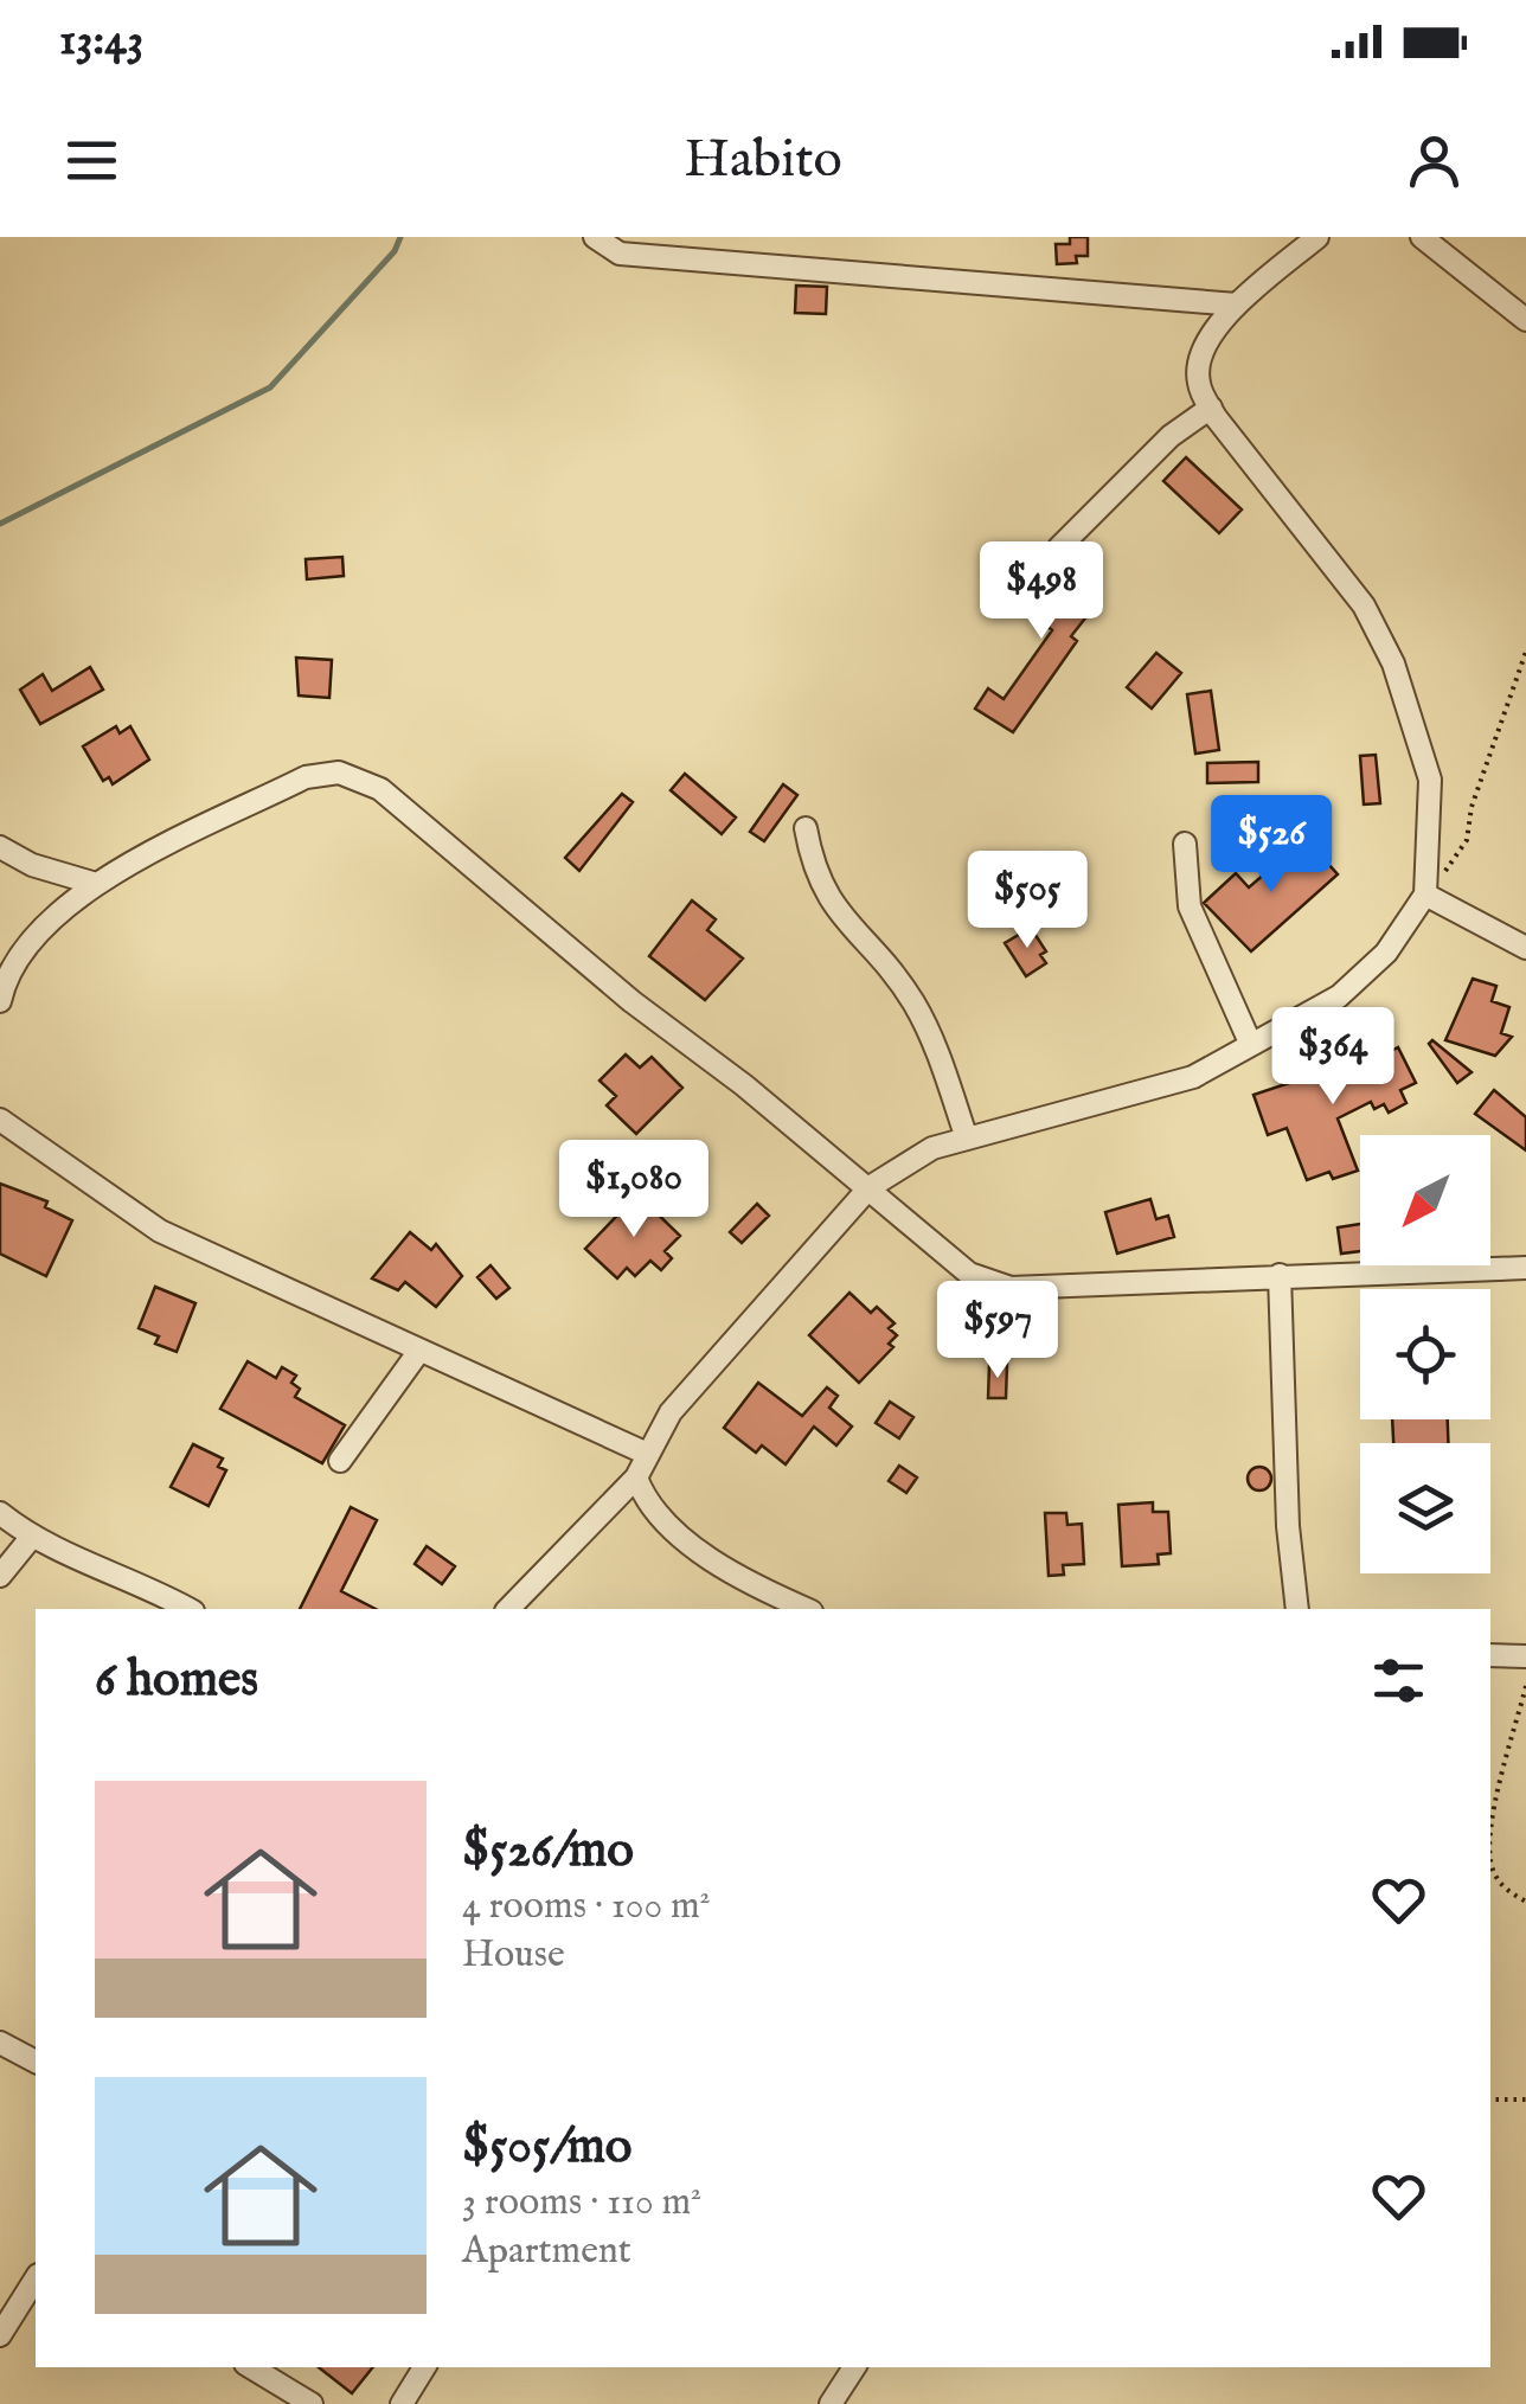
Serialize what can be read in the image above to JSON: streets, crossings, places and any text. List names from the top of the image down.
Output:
{
  "north": "bottom left",
  "page": {
    "status": "13:43",
    "header": "Habito",
    "price": [
      "$498",
      "$526",
      "$505",
      "$364",
      "$1,080",
      "$597"
    ],
    "heading": "6 homes",
    "list": [
      {
        "name": "$526/mo",
        "note": "4 rooms · 100 m² · House"
      },
      {
        "name": "$505/mo",
        "note": "3 rooms · 110 m² · Apartment"
      }
    ]
  }
}
